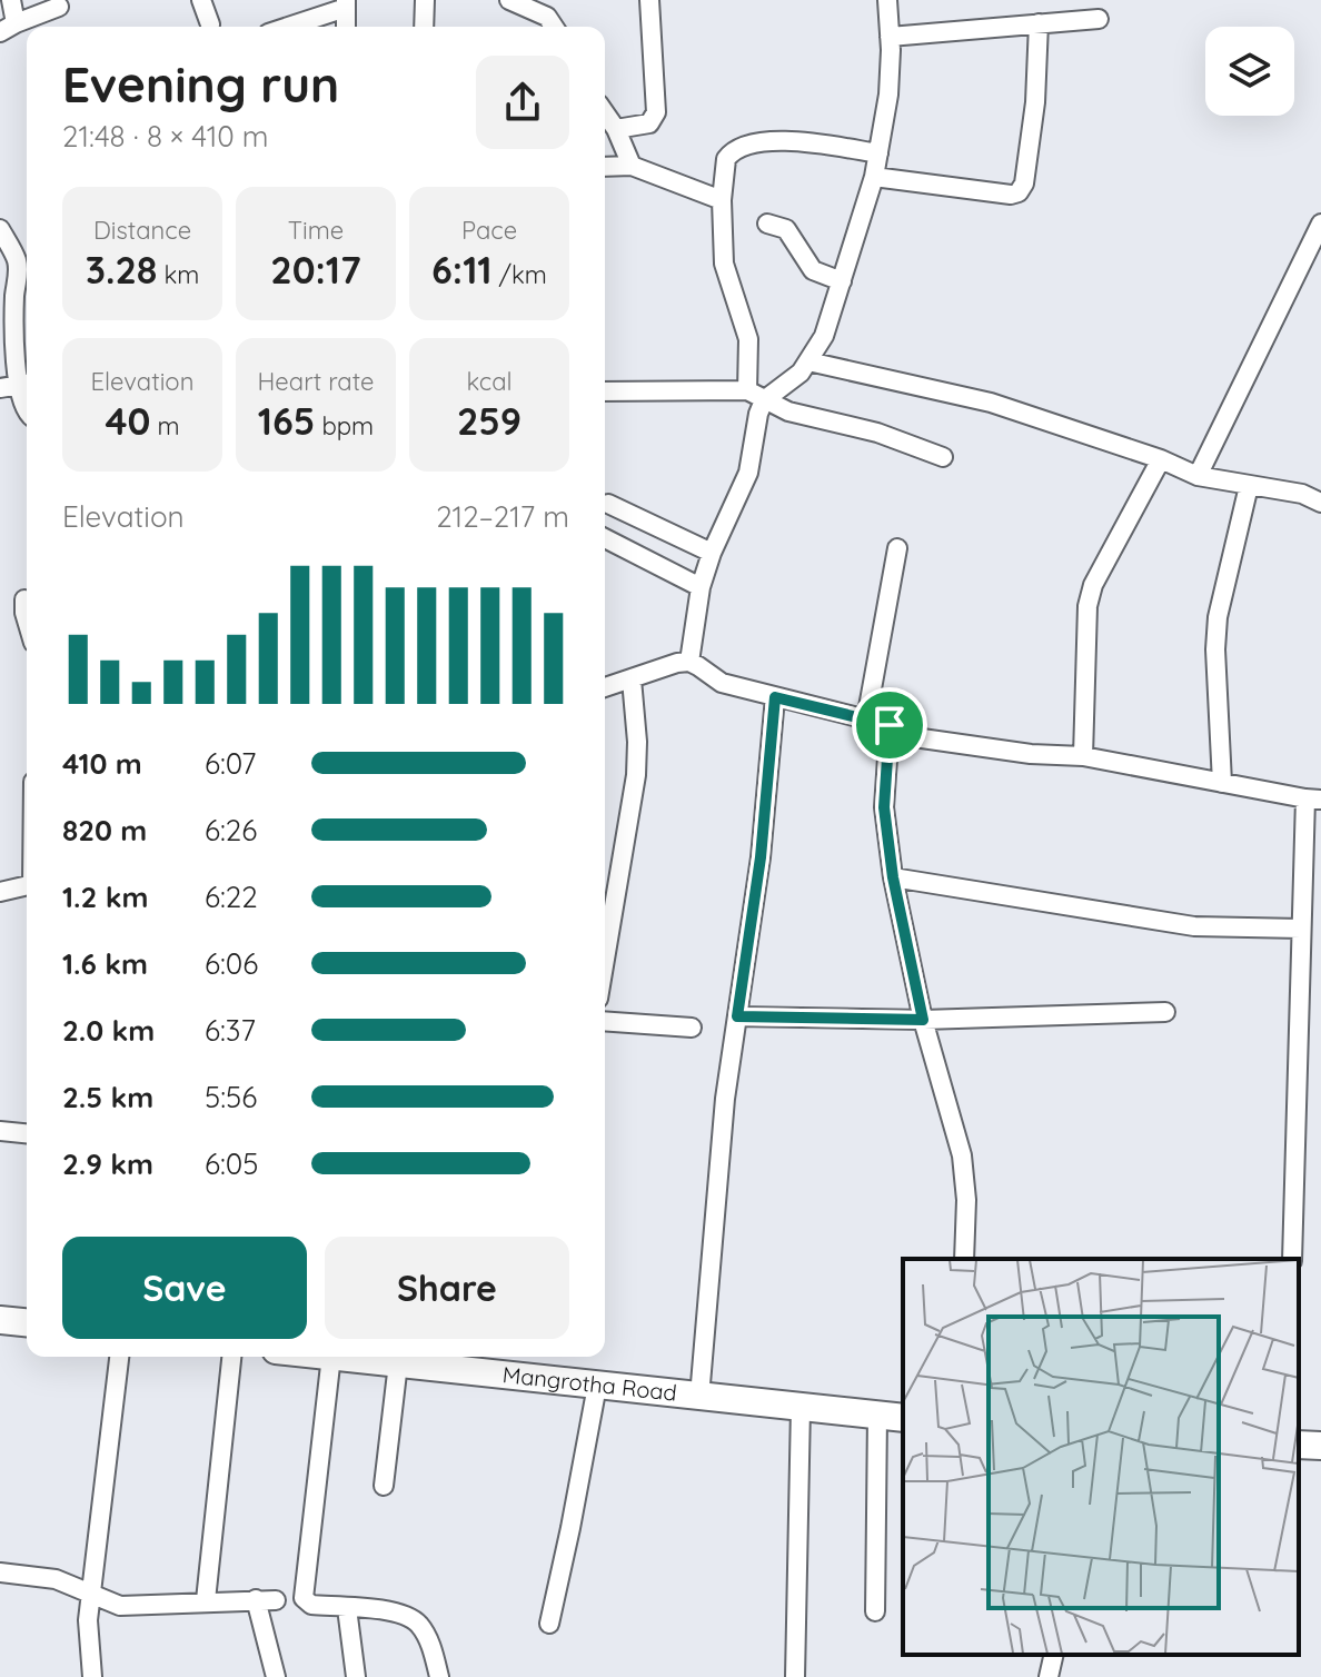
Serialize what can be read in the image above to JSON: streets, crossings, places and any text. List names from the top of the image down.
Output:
{
  "streets": {
    "main road": ["Mangrotha Road"]
  },
  "page": {
    "heading": ["Evening run", "21:48 · 8 × 410 m"],
    "stats": [
      ["Distance", "3.28 km"],
      ["Time", "20:17"],
      ["Pace", "6:11 /km"],
      ["Elevation", "40 m"],
      ["Heart rate", "165 bpm"],
      ["kcal", "259"]
    ],
    "chart": ["Elevation", "212–217 m"],
    "list": [
      {
        "name": "410 m",
        "note": "6:07"
      },
      {
        "name": "820 m",
        "note": "6:26"
      },
      {
        "name": "1.2 km",
        "note": "6:22"
      },
      {
        "name": "1.6 km",
        "note": "6:06"
      },
      {
        "name": "2.0 km",
        "note": "6:37"
      },
      {
        "name": "2.5 km",
        "note": "5:56"
      },
      {
        "name": "2.9 km",
        "note": "6:05"
      }
    ],
    "buttons": ["Save", "Share"]
  }
}
